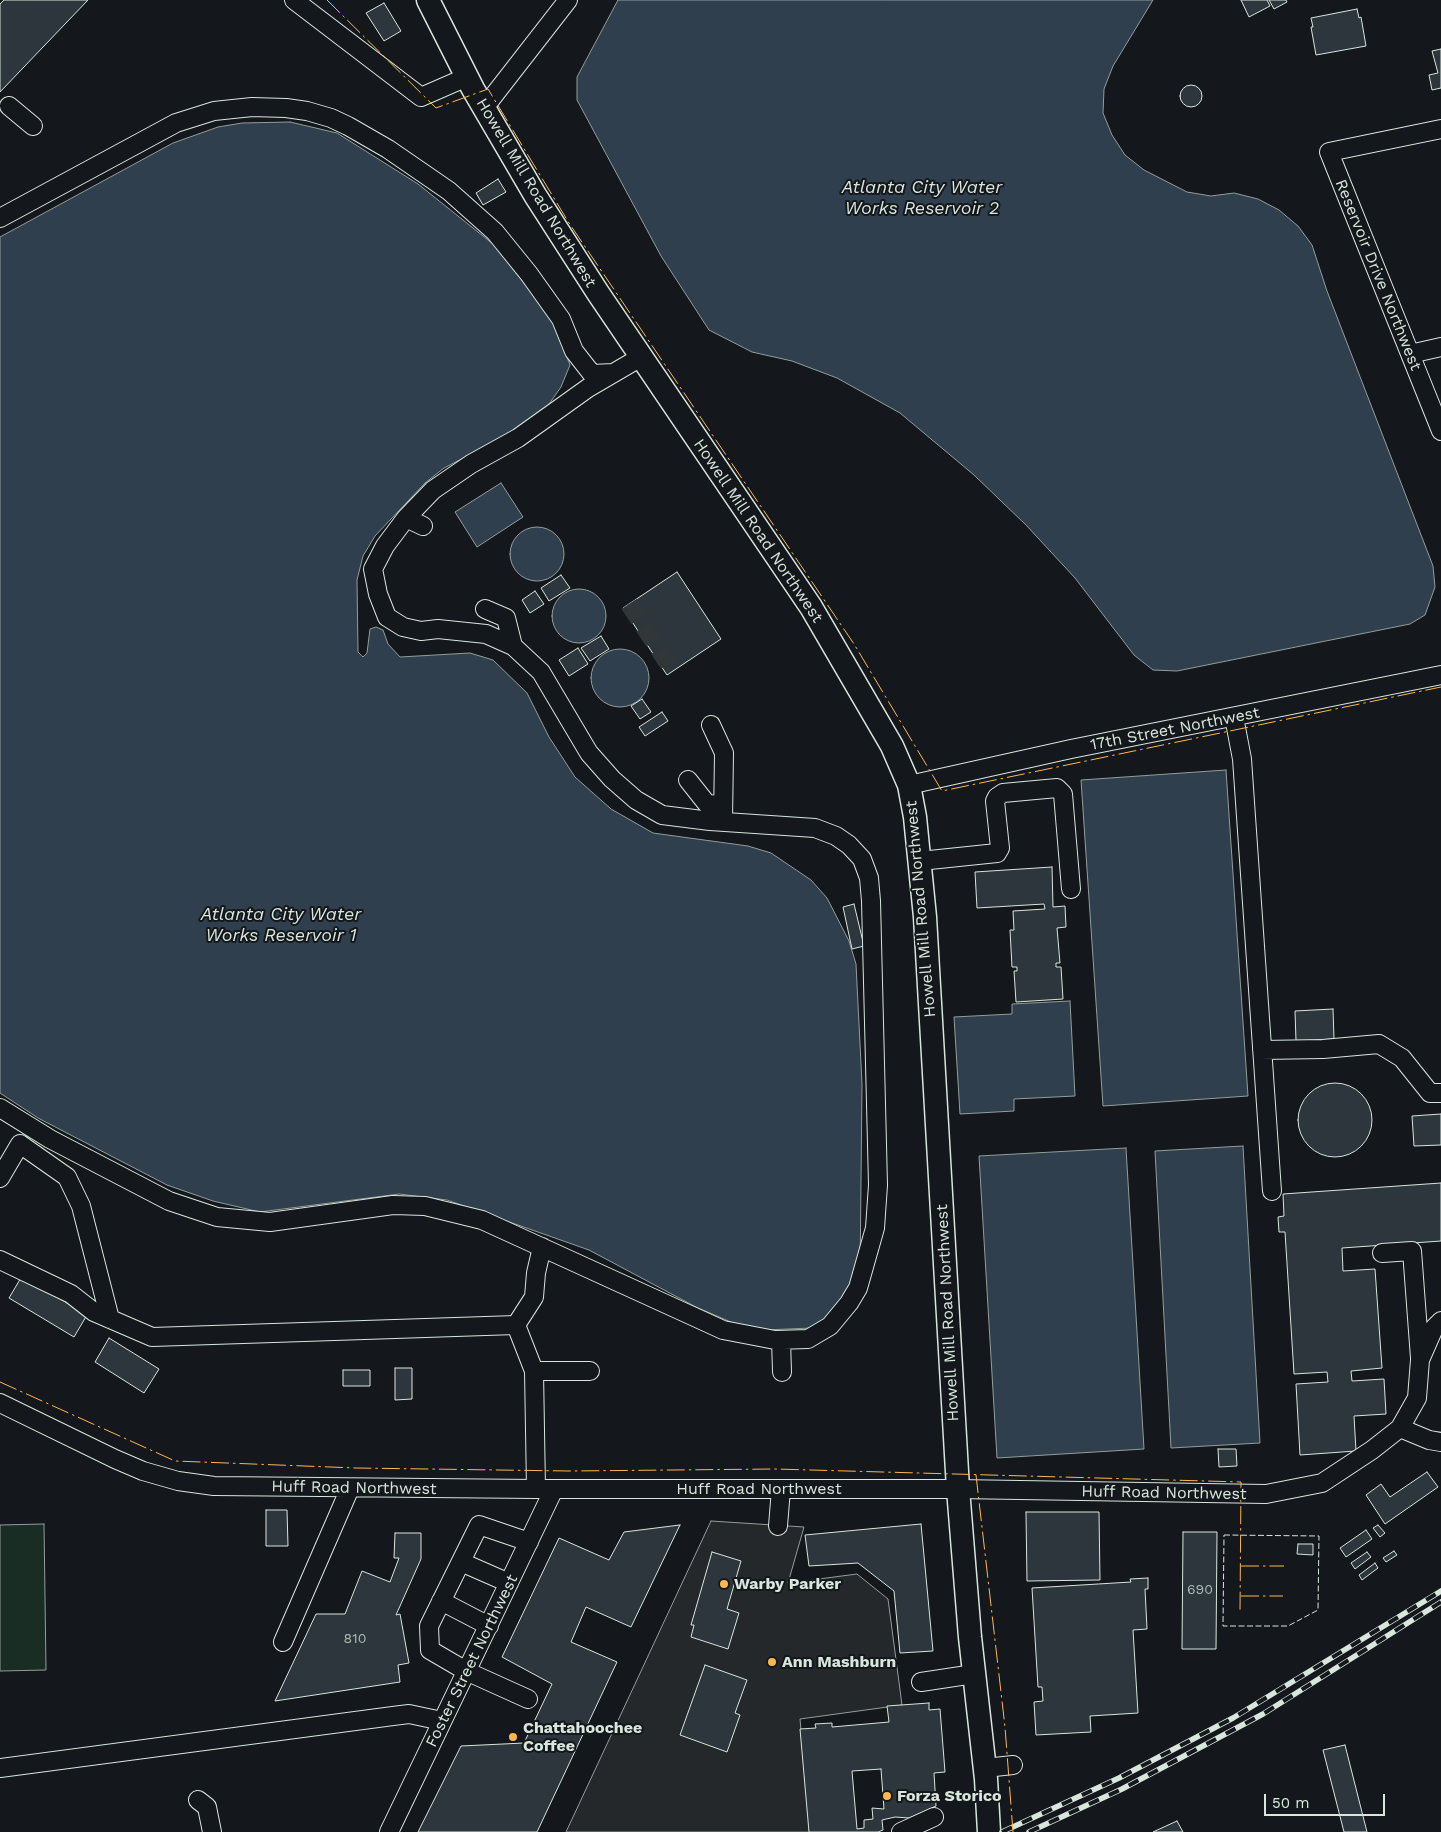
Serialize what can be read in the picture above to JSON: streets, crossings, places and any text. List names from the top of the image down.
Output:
{
  "streets": {
    "main road": ["Howell Mill Road Northwest"],
    "street": [
      "Reservoir Drive Northwest",
      "17th Street Northwest",
      "Huff Road Northwest",
      "Foster Street Northwest"
    ]
  },
  "crossings": [
    ["Howell Mill Road Northwest", "17th Street Northwest"],
    ["Howell Mill Road Northwest", "Huff Road Northwest"],
    ["Huff Road Northwest", "Foster Street Northwest"]
  ],
  "water": ["Atlanta City Water Works Reservoir 2", "Atlanta City Water Works Reservoir 1"],
  "places": [
    "Warby Parker",
    "Ann Mashburn",
    "Chattahoochee Coffee",
    "Forza Storico"
  ],
  "house_numbers": ["690", "810"],
  "scale_bar": "50 m"
}
